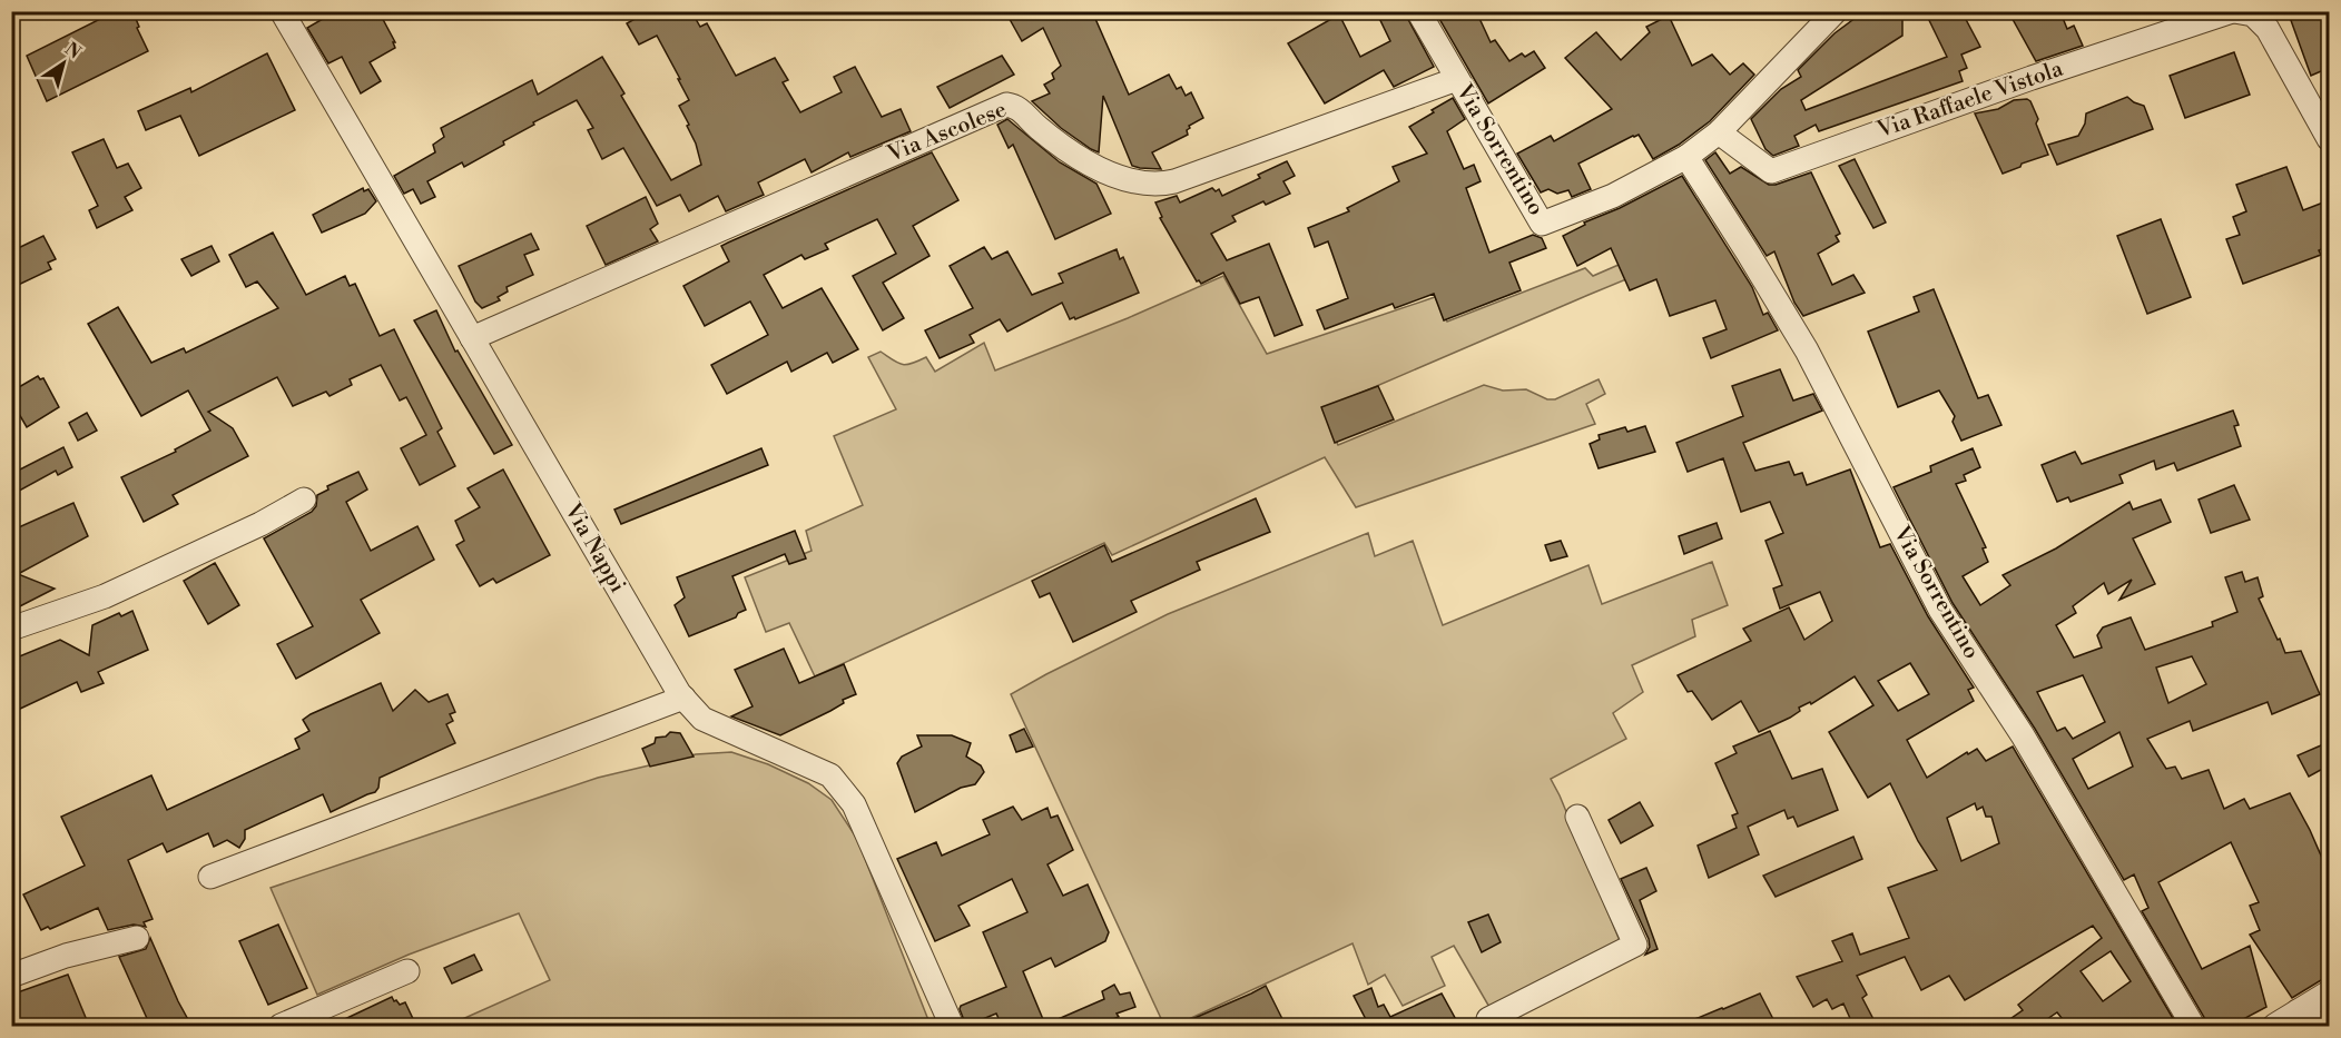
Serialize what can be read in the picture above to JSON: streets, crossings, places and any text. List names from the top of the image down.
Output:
{
  "streets": {
    "street": [
      "Via Raffaele Vistola",
      "Via Ascolese",
      "Via Sorrentino",
      "Via Nappi"
    ]
  },
  "crossings": [
    ["Via Raffaele Vistola", "Via Sorrentino"],
    ["Via Ascolese", "Via Sorrentino"],
    ["Via Ascolese", "Via Nappi"]
  ],
  "north": "top right"
}
